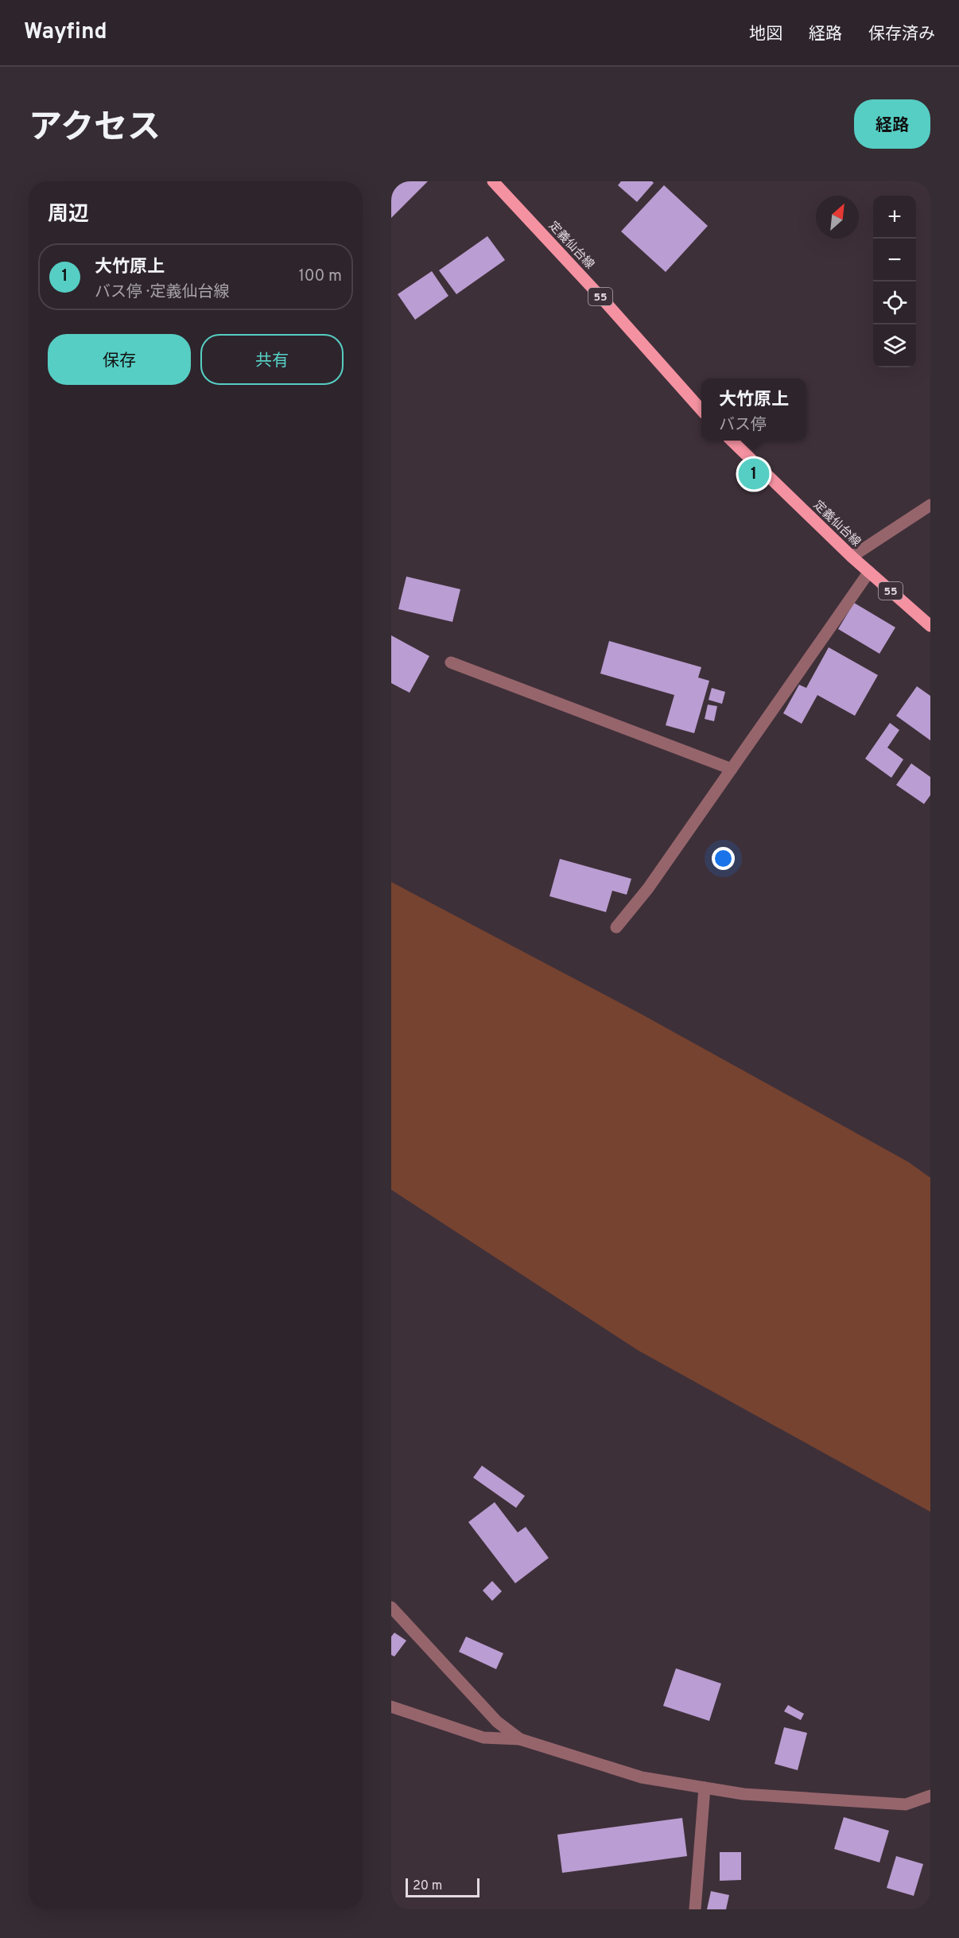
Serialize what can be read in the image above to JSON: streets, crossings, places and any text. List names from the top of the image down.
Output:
{
  "streets": {
    "main road": ["定義仙台線", "55"]
  },
  "scale_bar": "20 m",
  "north": "top right",
  "page": {
    "header": "Wayfind",
    "nav": ["地図", "経路", "保存済み"],
    "title": "アクセス",
    "buttons": [
      "経路",
      ["保存", "共有"]
    ],
    "heading": "周辺",
    "map_buttons": ["+", "−"],
    "list": [
      {
        "mark": "1",
        "name": "大竹原上",
        "note": "バス停 · 定義仙台線",
        "value": "100 m"
      }
    ],
    "popup": ["大竹原上", "バス停"],
    "pins": "1",
    "scale": "20 m"
  }
}
